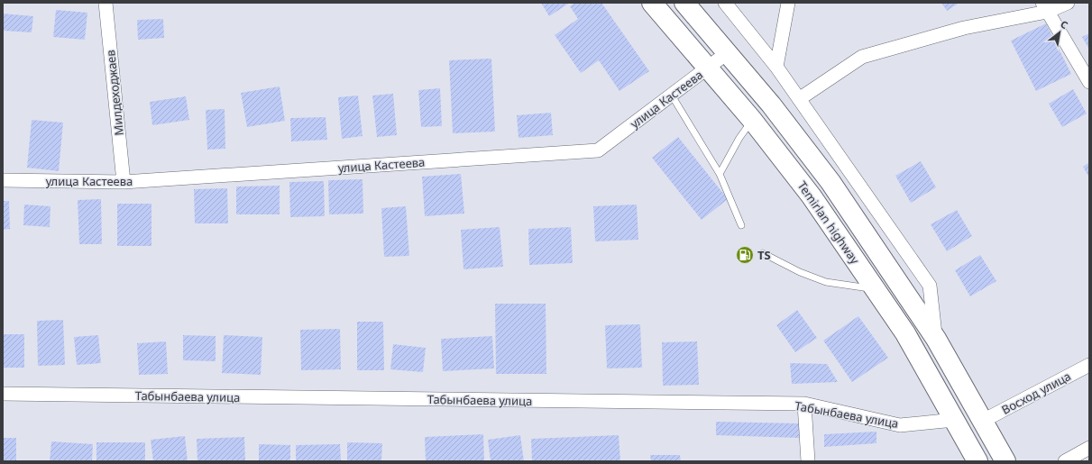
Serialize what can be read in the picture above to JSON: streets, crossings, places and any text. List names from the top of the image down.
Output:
{
  "streets": {
    "main road": ["Temirlan highway"],
    "street": [
      "Милдеходжаев",
      "улица Кастеева",
      "Восход улица",
      "Табынбаева улица"
    ]
  },
  "crossings": [
    ["Милдеходжаев", "улица Кастеева"],
    ["улица Кастеева", "Temirlan highway"],
    ["Temirlan highway", "Восход улица"],
    ["Temirlan highway", "Табынбаева улица"]
  ],
  "places": {
    "fuel station": ["TS"]
  },
  "north": "top right"
}
